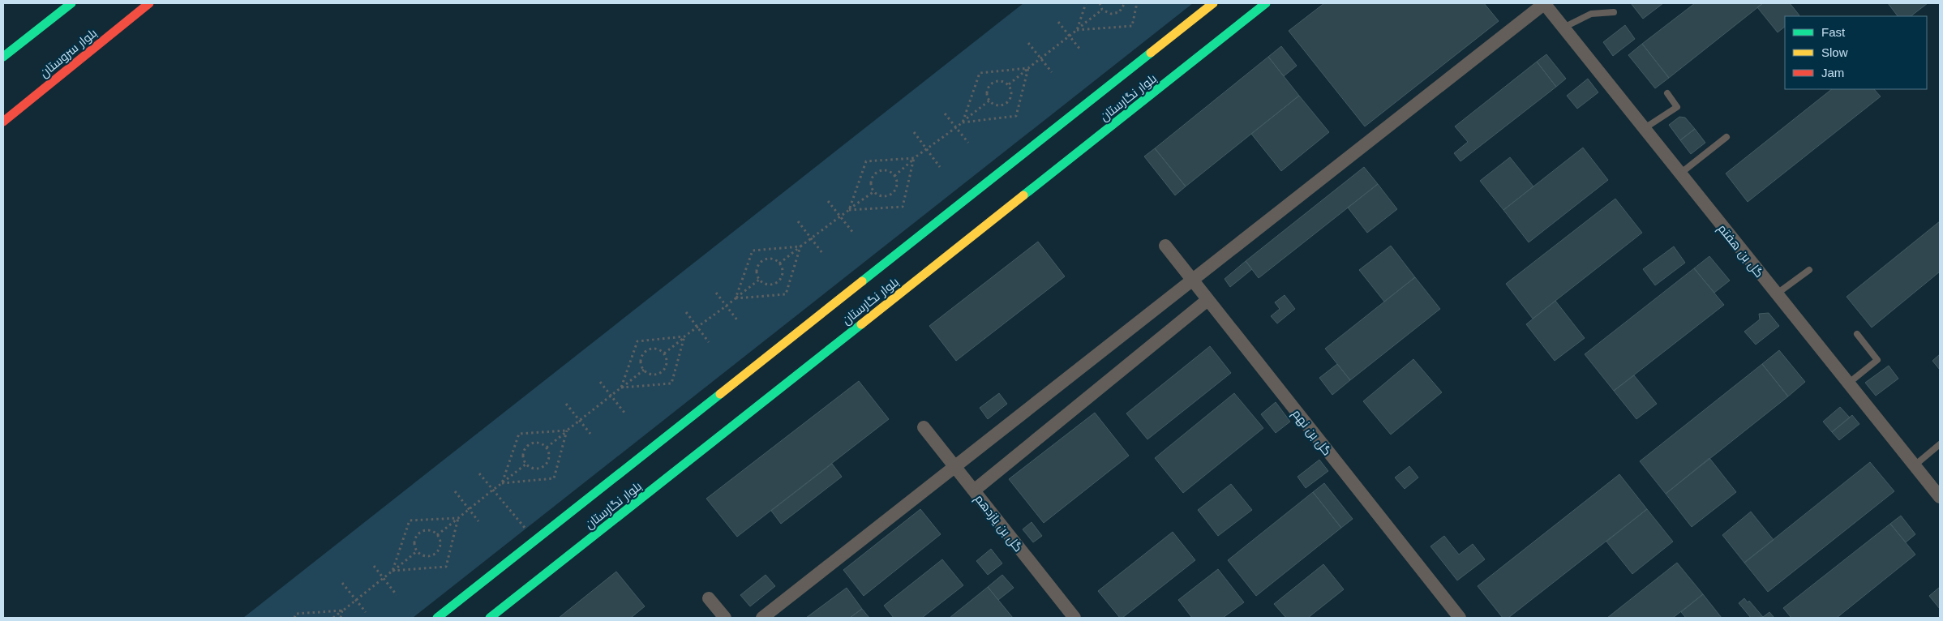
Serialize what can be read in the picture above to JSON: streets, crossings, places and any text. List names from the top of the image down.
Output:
{
  "streets": {
    "street": [
      "بلوار سروستان",
      "بلوار نگارستان",
      "گل بن هفتم",
      "گل بن نهم",
      "گل بن یازدهم"
    ]
  },
  "legend": ["Fast", "Slow", "Jam"]
}
